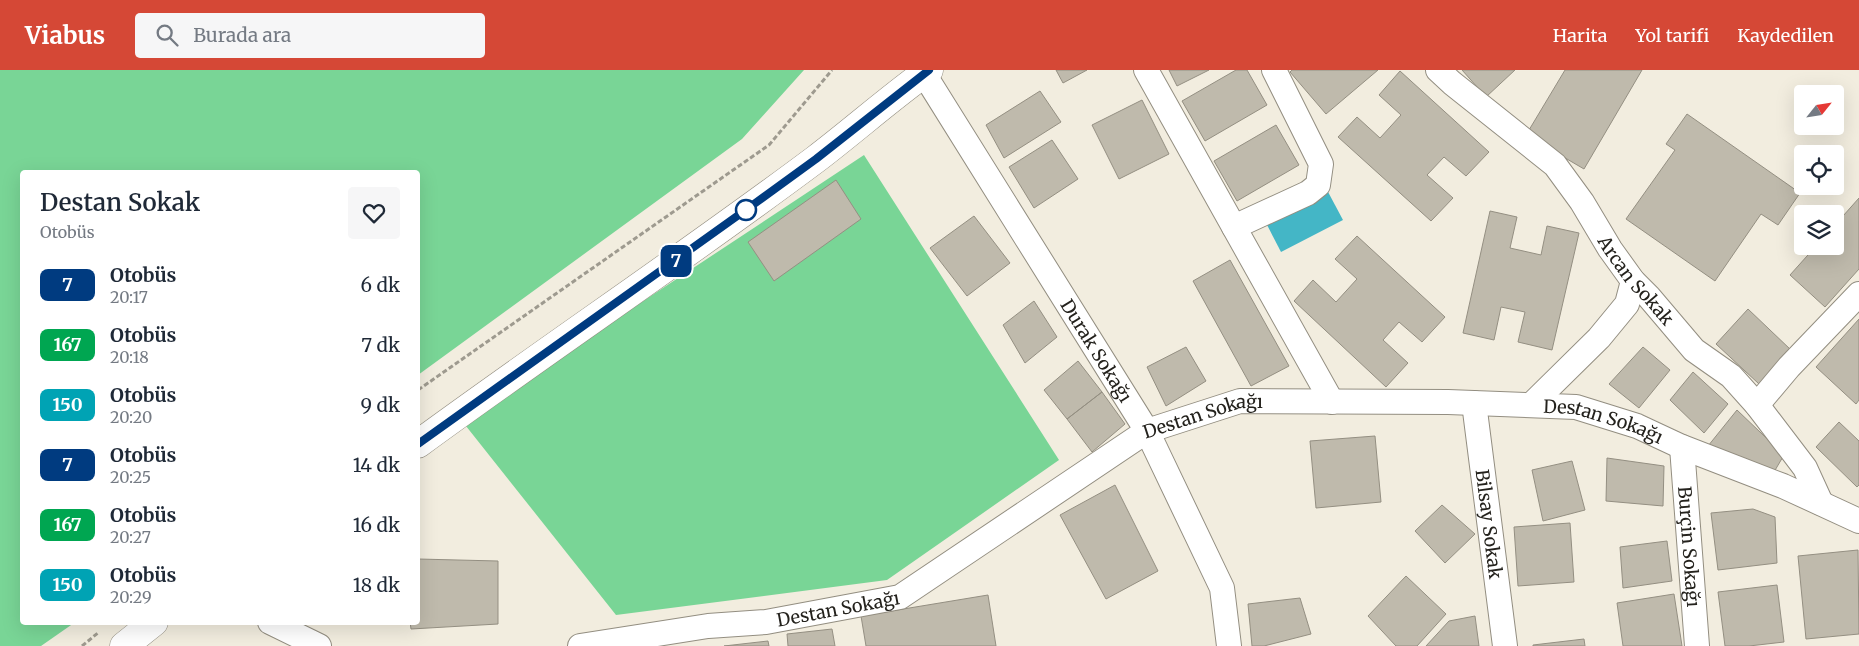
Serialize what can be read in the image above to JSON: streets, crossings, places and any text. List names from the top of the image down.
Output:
{
  "streets": {
    "street": [
      "Arcan Sokak",
      "Durak Sokağı",
      "Destan Sokağı",
      "Bilsay Sokak",
      "Burçin Sokağı"
    ]
  },
  "crossings": [
    ["Arcan Sokak", "Destan Sokağı"],
    ["Durak Sokağı", "Destan Sokağı"],
    ["Destan Sokağı", "Bilsay Sokak"],
    ["Destan Sokağı", "Burçin Sokağı"]
  ],
  "lines": ["bus line 7"],
  "north": "top right",
  "page": {
    "header": "Viabus",
    "search": "Burada ara",
    "nav": ["Harita", "Yol tarifi", "Kaydedilen"],
    "on_map": "7",
    "heading": ["Destan Sokak", "Otobüs"],
    "list": [
      {
        "mark": "7",
        "name": "Otobüs",
        "note": "20:17",
        "value": "6 dk"
      },
      {
        "mark": "167",
        "name": "Otobüs",
        "note": "20:18",
        "value": "7 dk"
      },
      {
        "mark": "150",
        "name": "Otobüs",
        "note": "20:20",
        "value": "9 dk"
      },
      {
        "mark": "7",
        "name": "Otobüs",
        "note": "20:25",
        "value": "14 dk"
      },
      {
        "mark": "167",
        "name": "Otobüs",
        "note": "20:27",
        "value": "16 dk"
      },
      {
        "mark": "150",
        "name": "Otobüs",
        "note": "20:29",
        "value": "18 dk"
      }
    ]
  }
}
